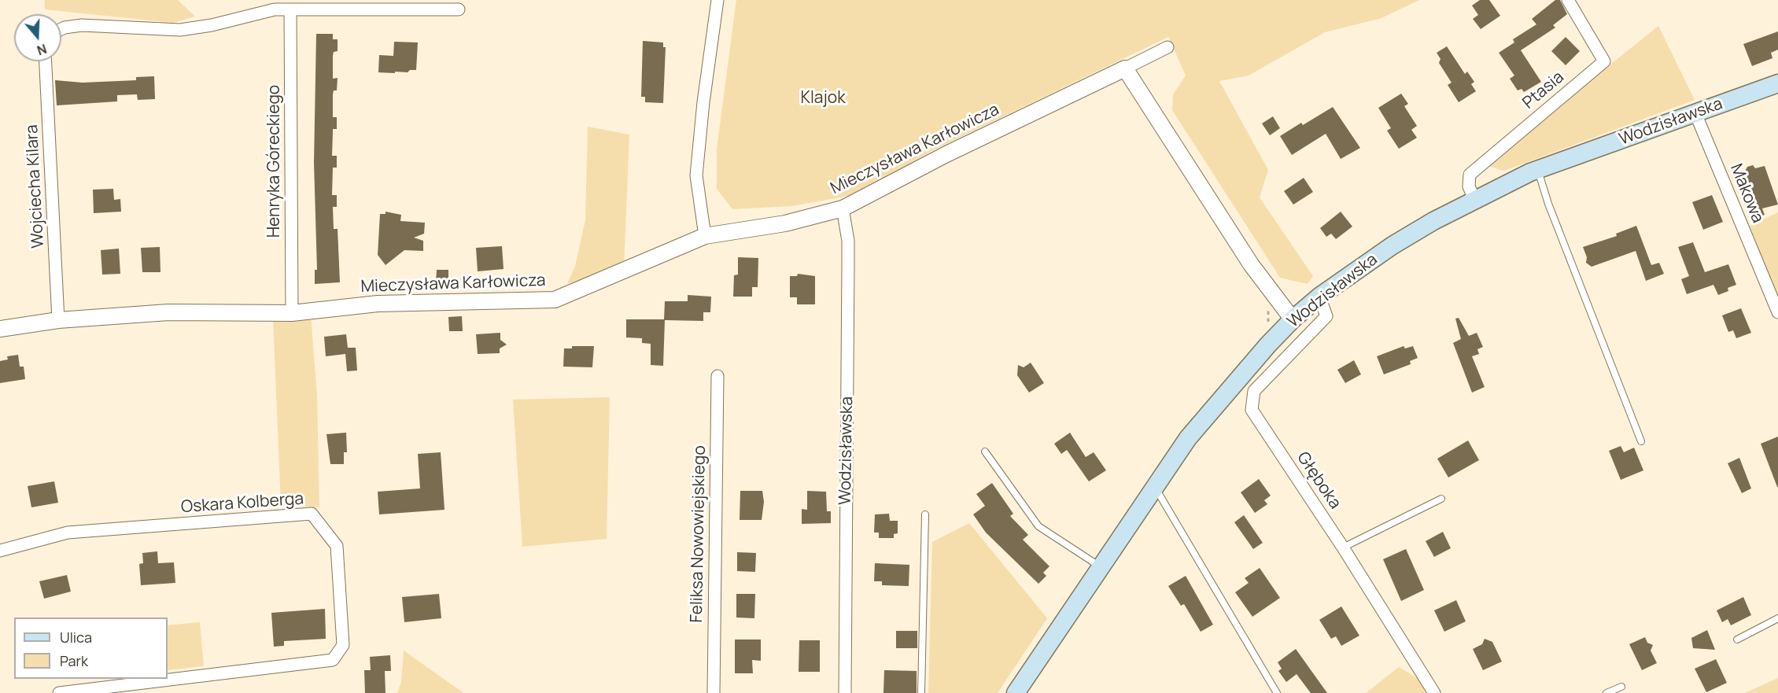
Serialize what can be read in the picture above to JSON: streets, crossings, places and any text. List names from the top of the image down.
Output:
{
  "streets": {
    "main road": ["Wodzisławska"],
    "street": [
      "Ptasia",
      "Mieczysława Karłowicza",
      "Henryka Góreckiego",
      "Wojciecha Kilara",
      "Makowa",
      "Głęboka",
      "Oskara Kolberga",
      "Feliksa Nowowiejskiego"
    ]
  },
  "crossings": [
    ["Ptasia", "Wodzisławska"],
    ["Wodzisławska", "Mieczysława Karłowicza"],
    ["Wodzisławska", "Makowa"],
    ["Wodzisławska", "Głęboka"],
    ["Mieczysława Karłowicza", "Henryka Góreckiego"],
    ["Mieczysława Karłowicza", "Wojciecha Kilara"]
  ],
  "parks": ["Klajok"],
  "legend": ["Ulica", "Park"],
  "north": "bottom"
}
